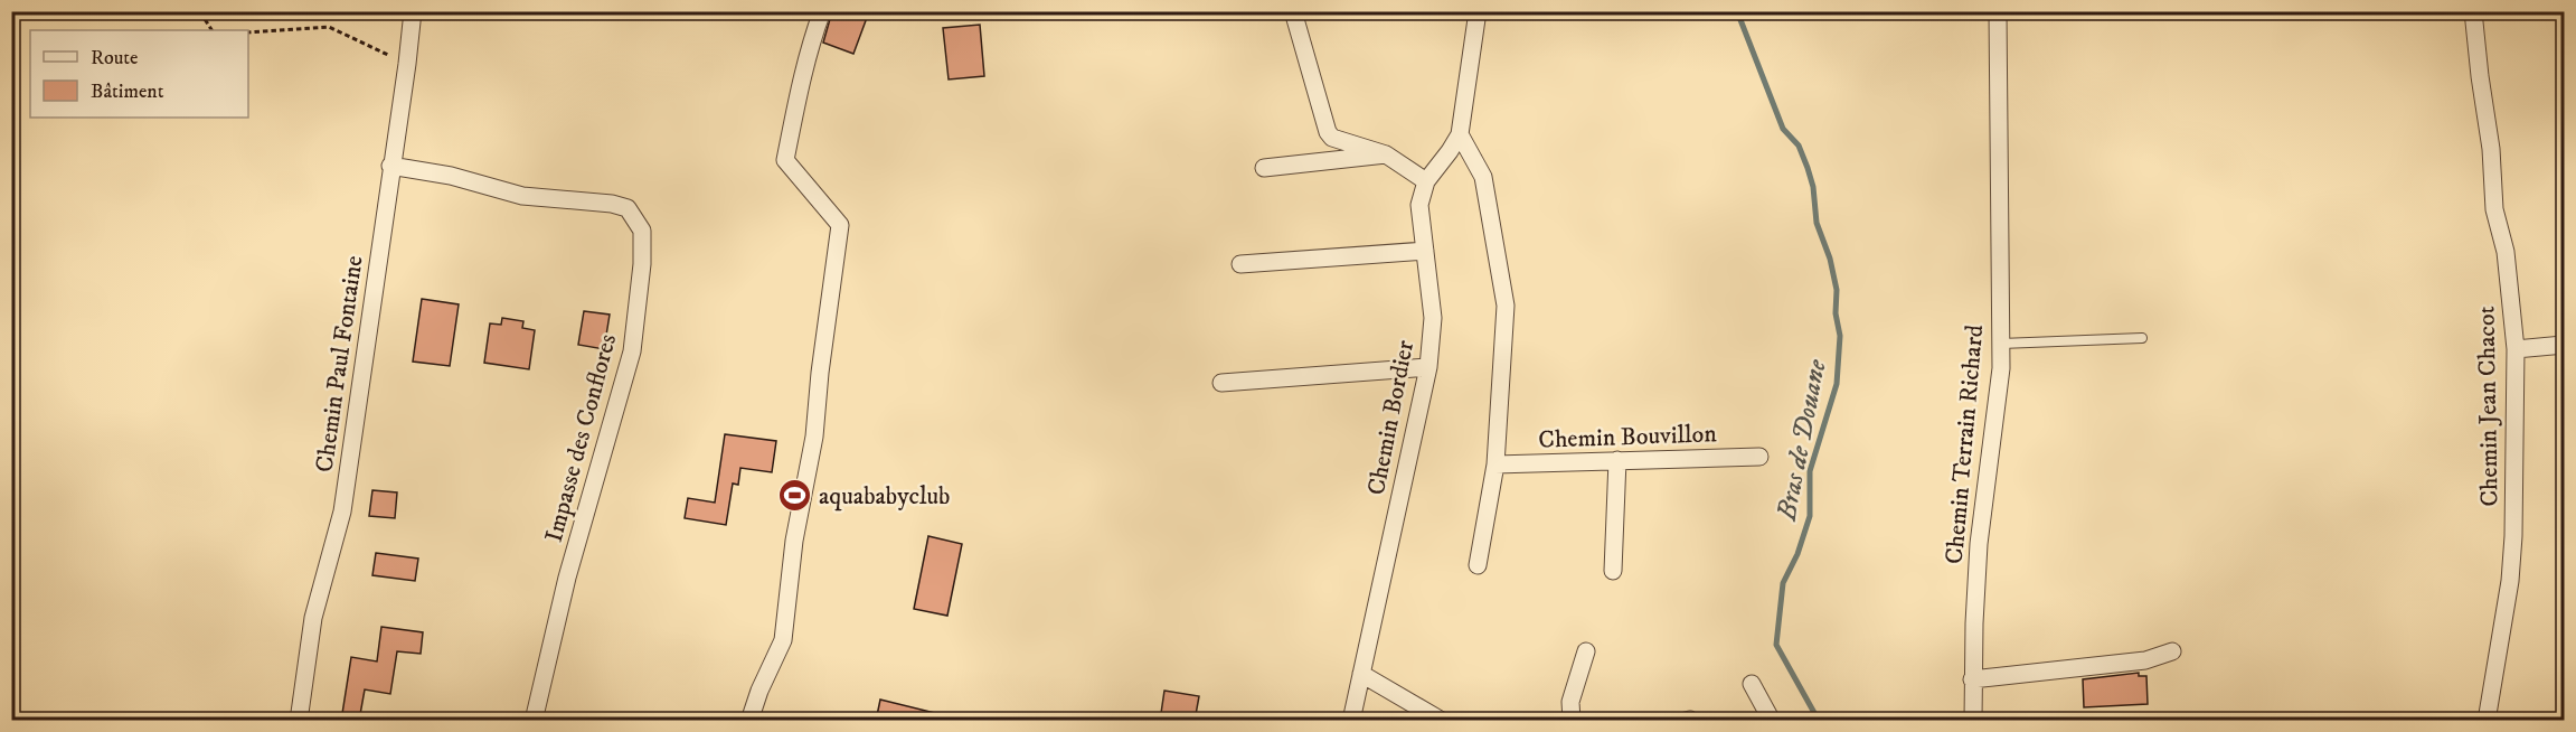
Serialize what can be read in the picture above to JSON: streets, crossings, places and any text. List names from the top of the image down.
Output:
{
  "streets": {
    "street": [
      "Chemin Paul Fontaine",
      "Chemin Jean Chacot",
      "Chemin Bordier",
      "Chemin Bouvillon",
      "Impasse des Conflores",
      "Chemin Terrain Richard"
    ]
  },
  "crossings": [
    ["Chemin Paul Fontaine", "Impasse des Conflores"]
  ],
  "water": ["Bras de Douane"],
  "places": {
    "sports": ["aquababyclub"]
  },
  "legend": ["Route", "Bâtiment"]
}
